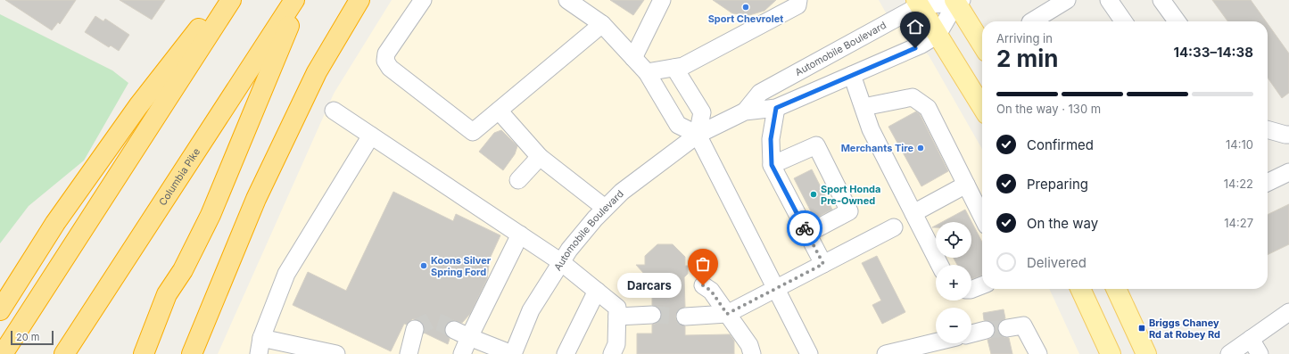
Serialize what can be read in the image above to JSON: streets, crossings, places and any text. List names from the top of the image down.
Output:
{
  "streets": {
    "highway": ["Columbia Pike"],
    "street": ["Automobile Boulevard"]
  },
  "places": {
    "other": [
      "Sport Chevrolet",
      "Merchants Tire",
      "Sport Honda Pre-Owned",
      "Koons Silver Spring Ford",
      "Darcars"
    ],
    "transit": ["Briggs Chaney Rd at Robey Rd"]
  },
  "scale_bar": "20 m",
  "page": {
    "heading": ["2 min", "Arriving in", "14:33–14:38"],
    "bar": "On the way · 130 m",
    "list": [
      ["Confirmed", "14:10"],
      ["Preparing", "14:22"],
      ["On the way", "14:27"],
      "Delivered"
    ],
    "map_buttons": ["+", "−"],
    "bubble": "Darcars",
    "scale": "20 m"
  }
}
